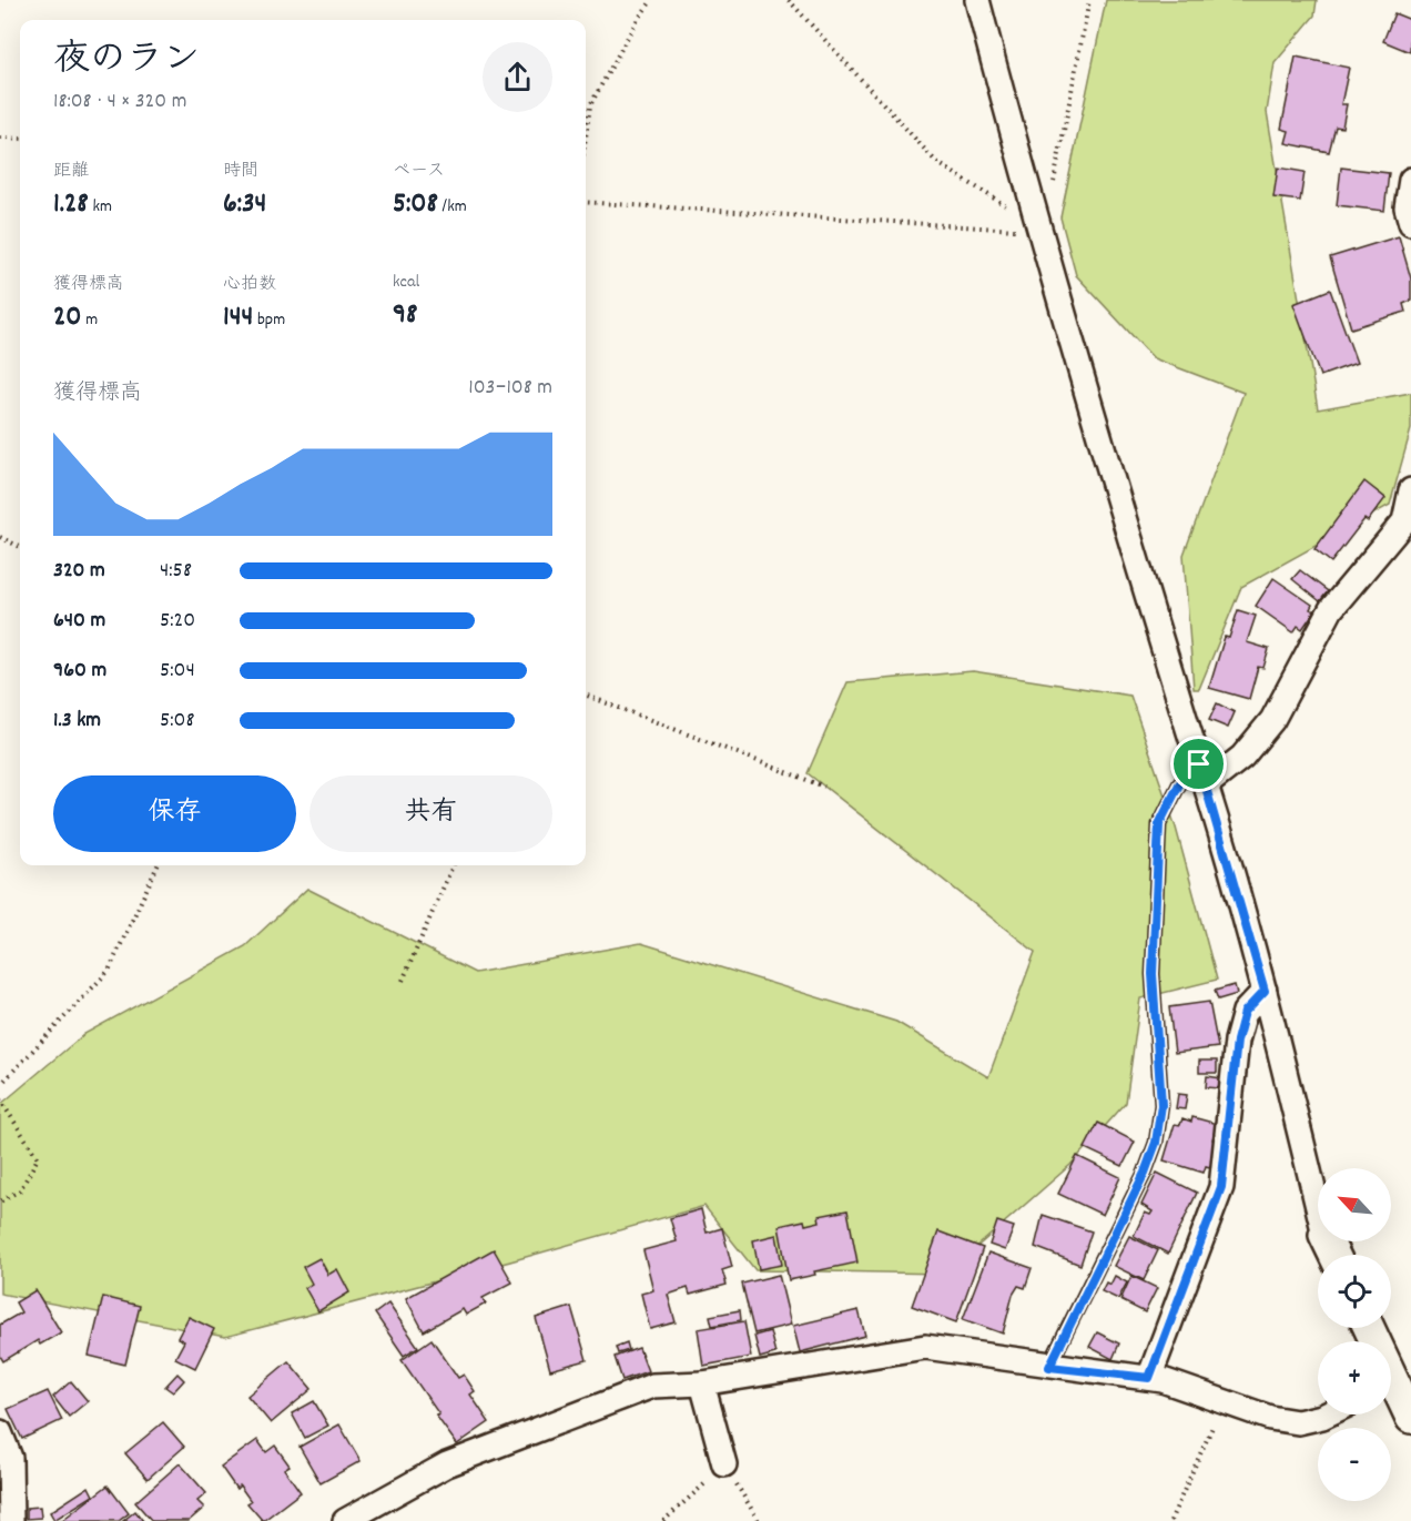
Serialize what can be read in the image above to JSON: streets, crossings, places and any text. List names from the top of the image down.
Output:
{
  "north": "top left",
  "page": {
    "heading": ["夜のラン", "18:08 · 4 × 320 m"],
    "stats": [
      ["距離", "1.28 km"],
      ["時間", "6:34"],
      ["ペース", "5:08 /km"],
      ["獲得標高", "20 m"],
      ["心拍数", "144 bpm"],
      ["kcal", "98"]
    ],
    "chart": ["獲得標高", "103–108 m"],
    "list": [
      {
        "name": "320 m",
        "note": "4:58"
      },
      {
        "name": "640 m",
        "note": "5:20"
      },
      {
        "name": "960 m",
        "note": "5:04"
      },
      {
        "name": "1.3 km",
        "note": "5:08"
      }
    ],
    "buttons": ["保存", "共有"],
    "map_buttons": ["+", "−"]
  }
}
